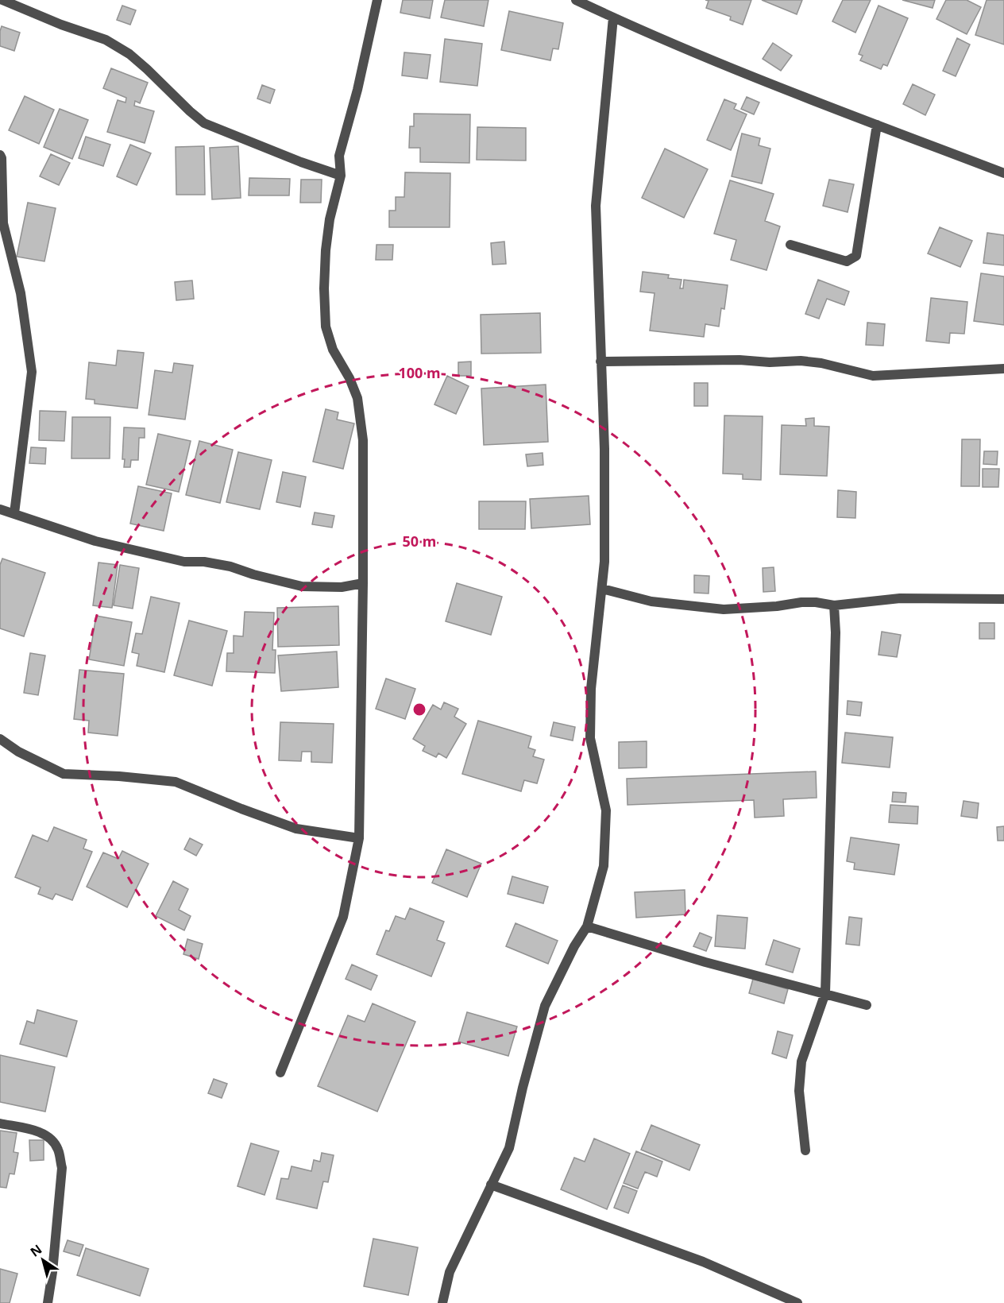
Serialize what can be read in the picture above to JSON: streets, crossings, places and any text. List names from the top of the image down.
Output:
{
  "north": "top left",
  "rings": ["100 m", "50 m"]
}
